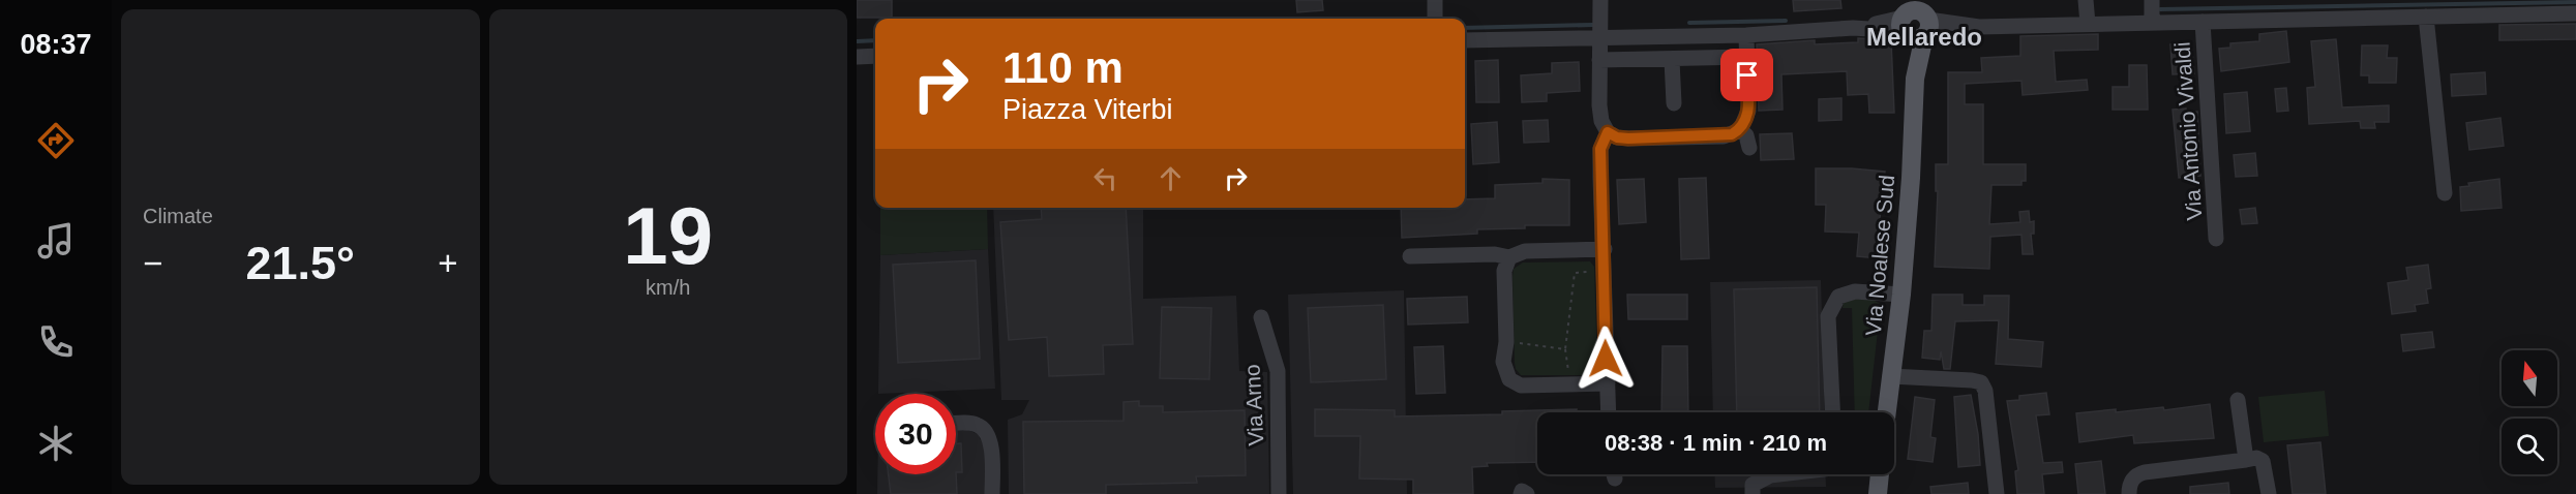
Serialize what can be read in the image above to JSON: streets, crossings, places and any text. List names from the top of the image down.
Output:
{
  "streets": {
    "main road": ["Via Noalese Sud"],
    "street": ["Via Antonio Vivaldi", "Via Arno"]
  },
  "districts": ["Mellaredo"],
  "north": "top",
  "page": {
    "tabs": "08:37",
    "tile": [
      "Climate",
      ["19", "km/h"]
    ],
    "turn": ["110 m", "Piazza Viterbi"],
    "heat": ["−", "21.5°", "+"],
    "limit": "30",
    "trip": "08:38 · 1 min · 210 m"
  }
}
